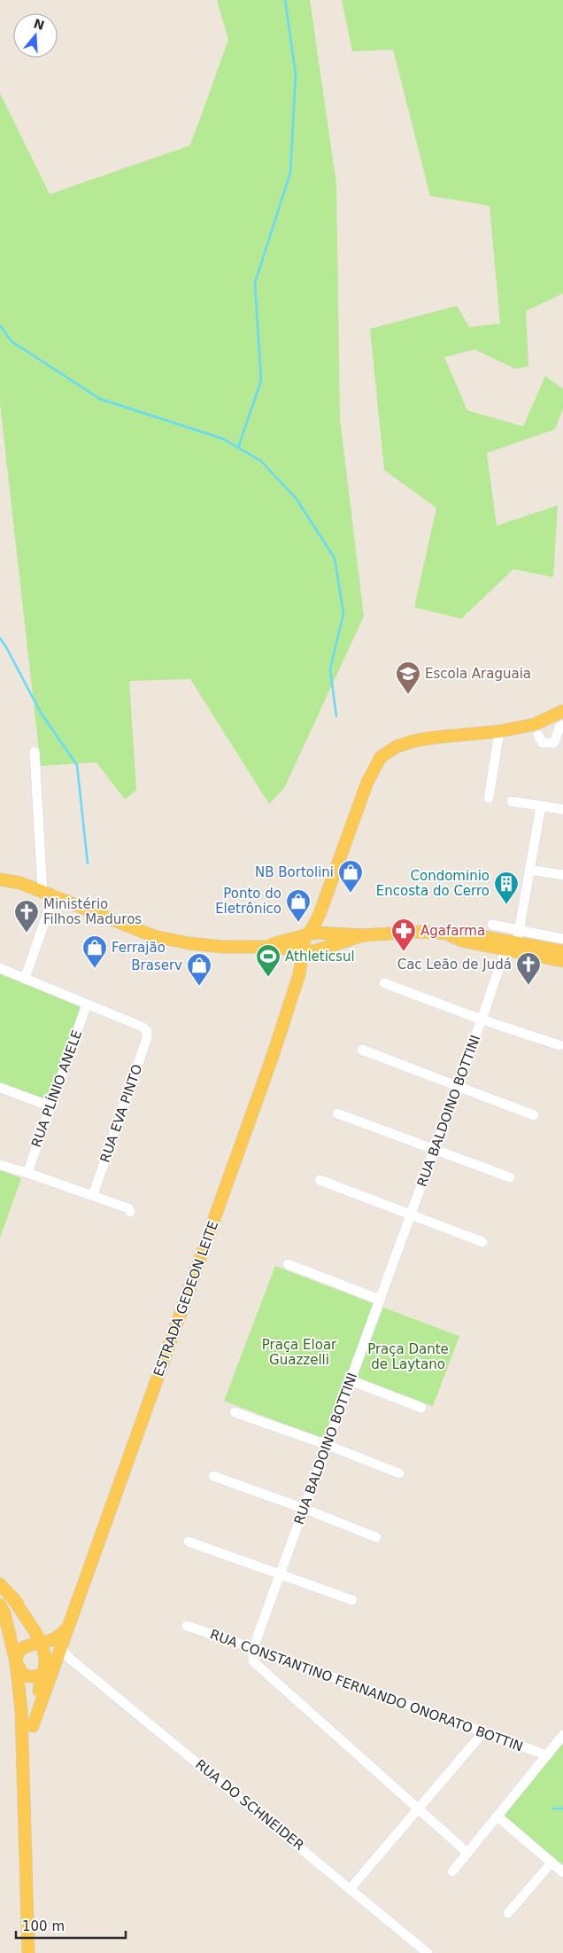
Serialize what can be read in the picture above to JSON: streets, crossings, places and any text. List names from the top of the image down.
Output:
{
  "streets": {
    "main road": ["ESTRADA GEDEON LEITE"],
    "street": [
      "RUA PLÍNIO ANELE",
      "RUA BALDOINO BOTTINI",
      "RUA EVA PINTO",
      "RUA CONSTANTINO FERNANDO ONORATO BOTTIN",
      "RUA DO SCHNEIDER"
    ]
  },
  "crossings": [
    ["RUA PLÍNIO ANELE", "RUA EVA PINTO"],
    ["RUA BALDOINO BOTTINI", "RUA CONSTANTINO FERNANDO ONORATO BOTTIN"],
    ["ESTRADA GEDEON LEITE", "RUA DO SCHNEIDER"]
  ],
  "parks": ["Praça Eloar Guazzelli", "Praça Dante de Laytano"],
  "places": {
    "school or university": ["Escola Araguaia"],
    "shop": [
      "NB Bortolini",
      "Ponto do Eletrônico",
      "Ferrajão",
      "Braserv"
    ],
    "building": ["Condominio Encosta do Cerro"],
    "church": ["Ministério Filhos Maduros", "Cac Leão de Judá"],
    "pharmacy": ["Agafarma"],
    "sports": ["Athleticsul"]
  },
  "scale_bar": "100 m",
  "north": "top"
}
